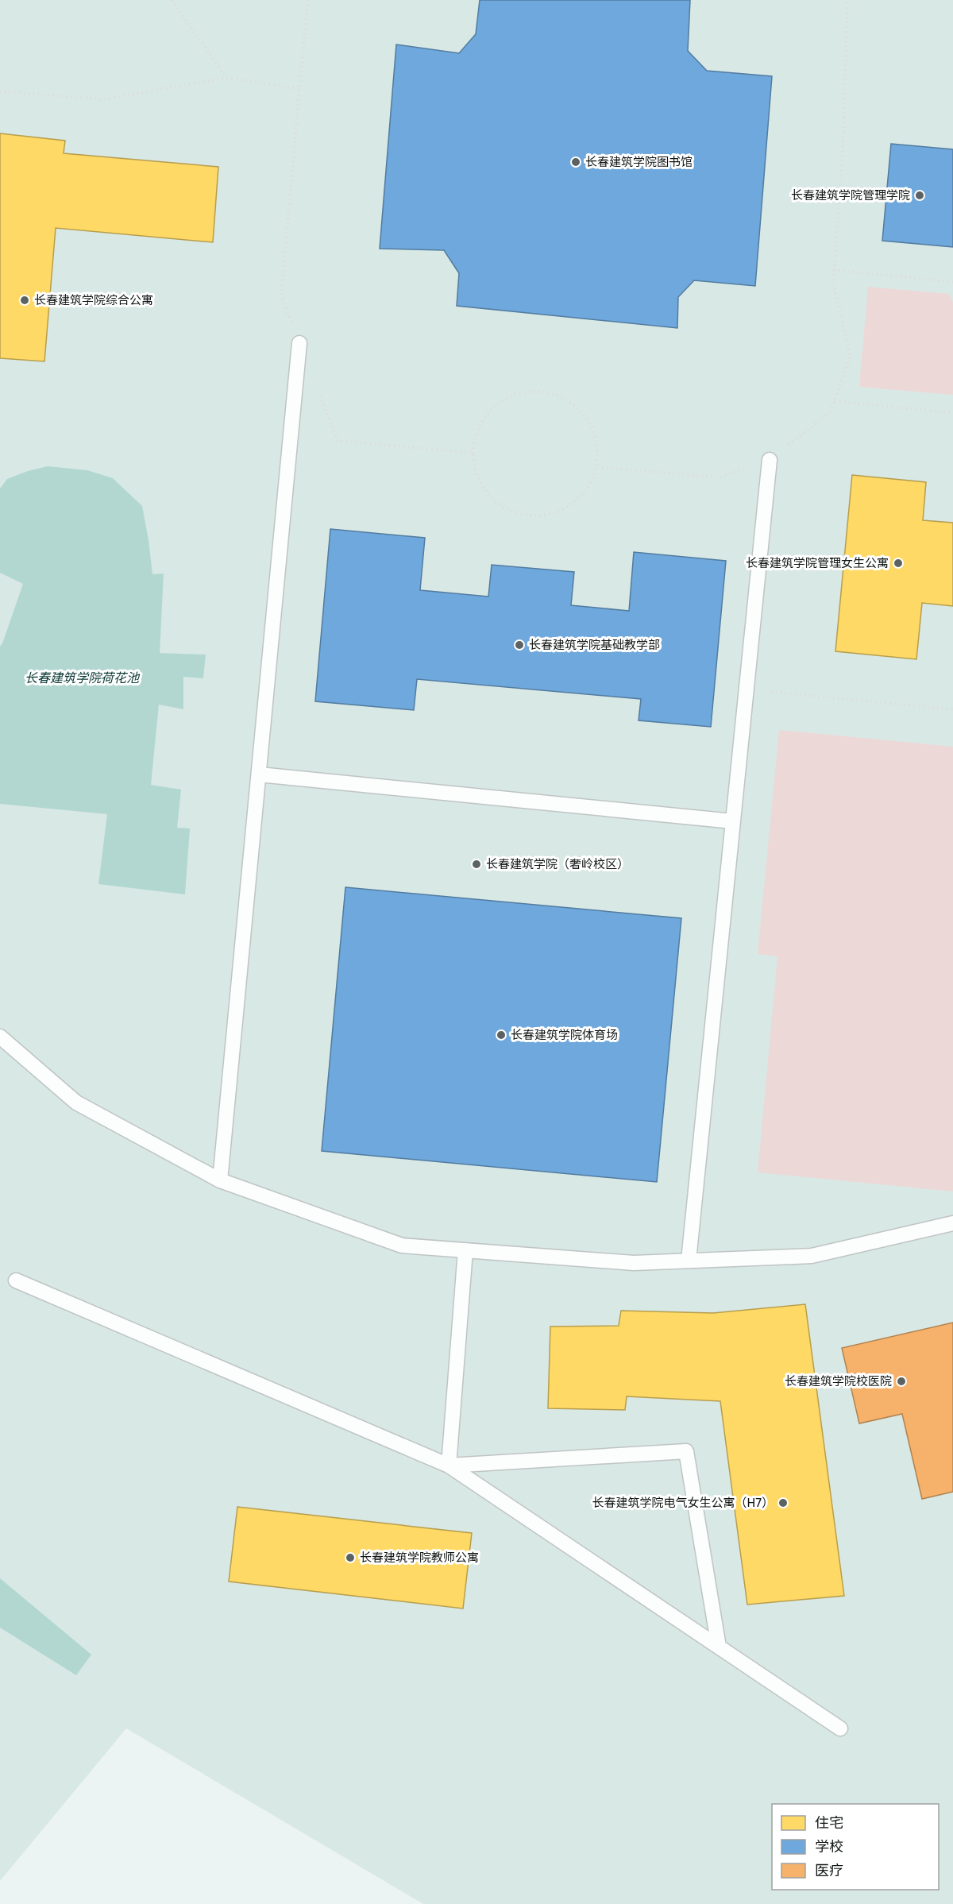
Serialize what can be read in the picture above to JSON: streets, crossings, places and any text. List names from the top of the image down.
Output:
{
  "water": ["长春建筑学院荷花池"],
  "places": [
    "长春建筑学院图书馆",
    "长春建筑学院管理学院",
    "长春建筑学院综合公寓",
    "长春建筑学院管理女生公寓",
    "长春建筑学院基础教学部",
    "长春建筑学院（奢岭校区）",
    "长春建筑学院体育场",
    "长春建筑学院校医院",
    "长春建筑学院电气女生公寓（H7）",
    "长春建筑学院教师公寓"
  ],
  "legend": ["住宅", "学校", "医疗"]
}
